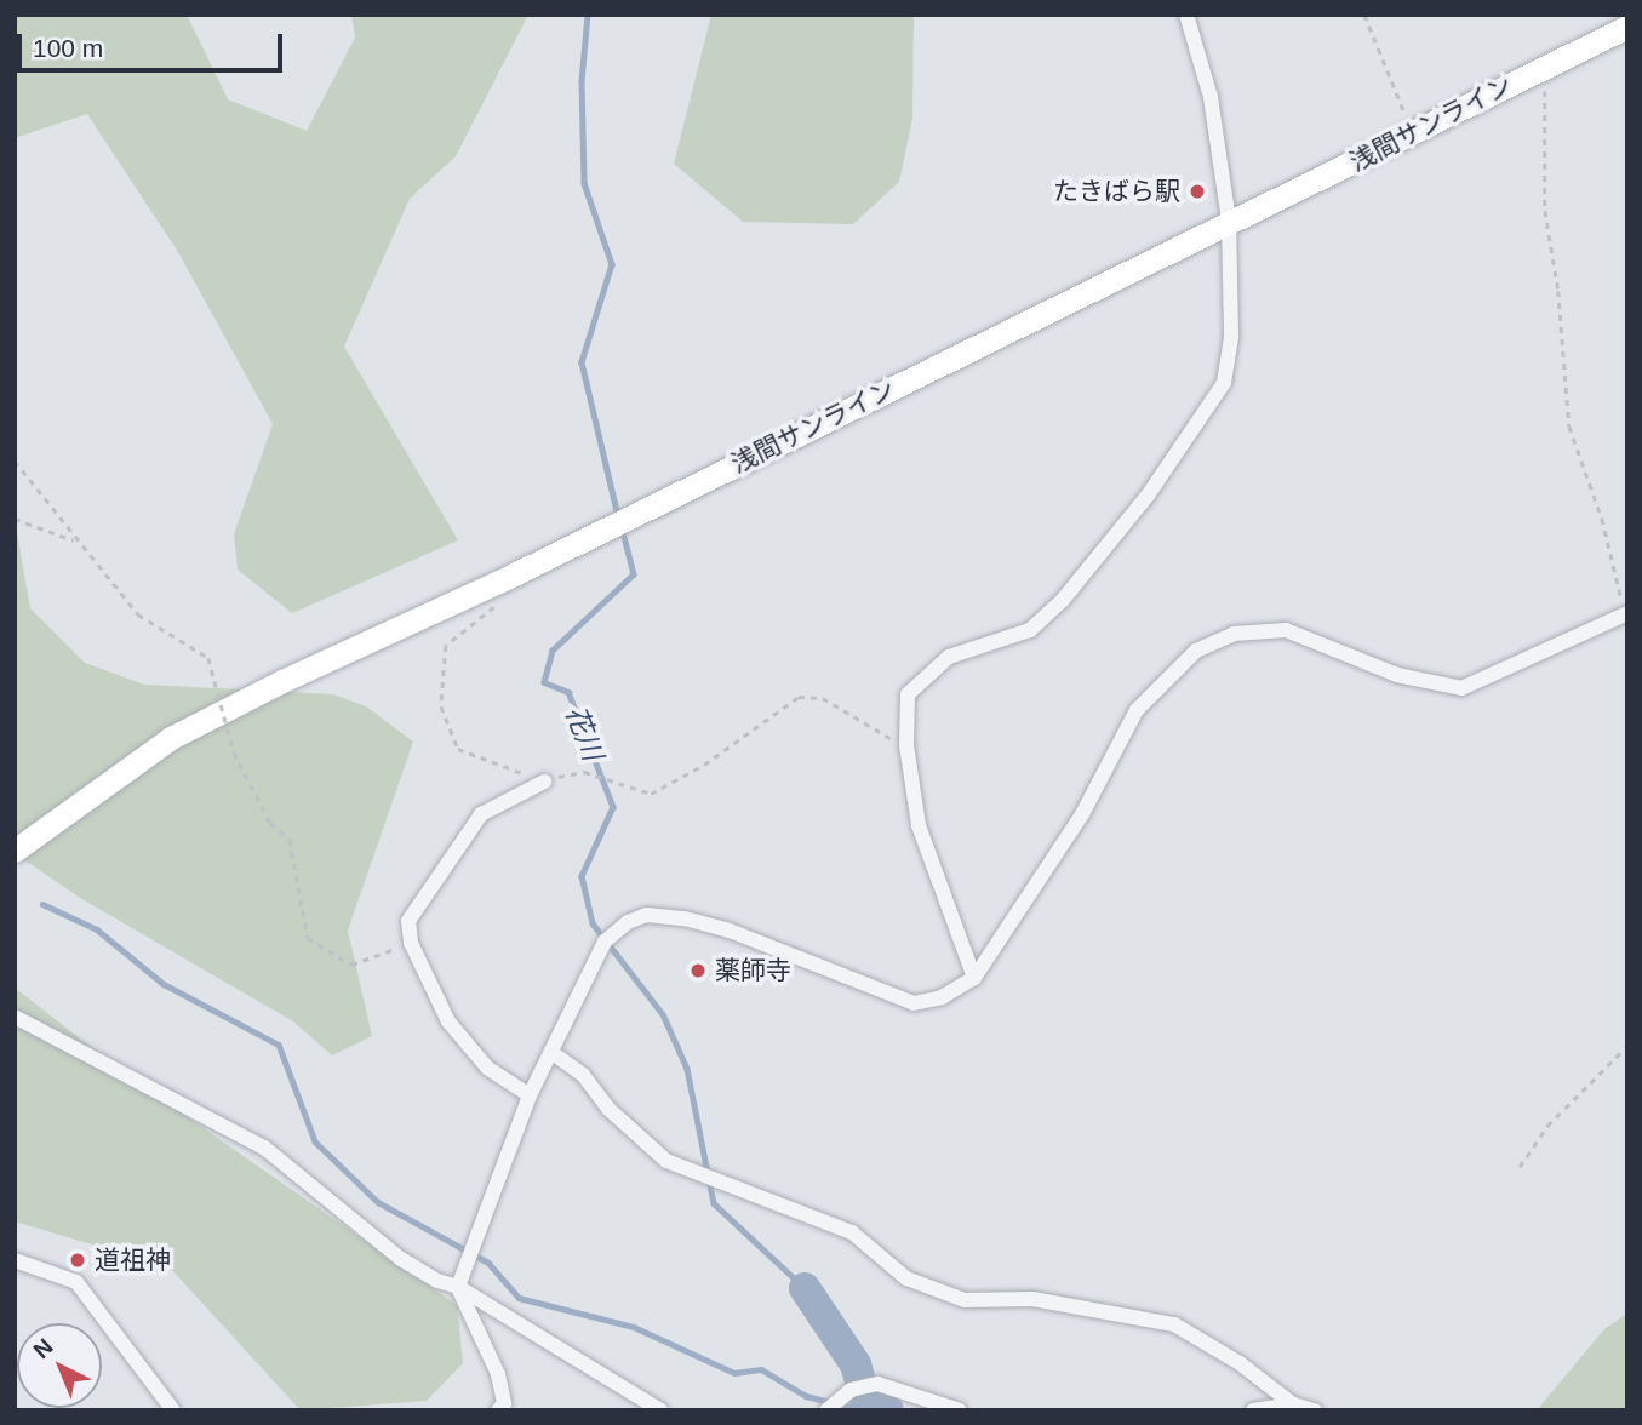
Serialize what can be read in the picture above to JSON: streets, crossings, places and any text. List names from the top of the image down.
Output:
{
  "streets": {
    "main road": ["浅間サンライン"]
  },
  "water": ["花川"],
  "places": ["たきばら駅", "薬師寺", "道祖神"],
  "scale_bar": "100 m",
  "north": "top left"
}
